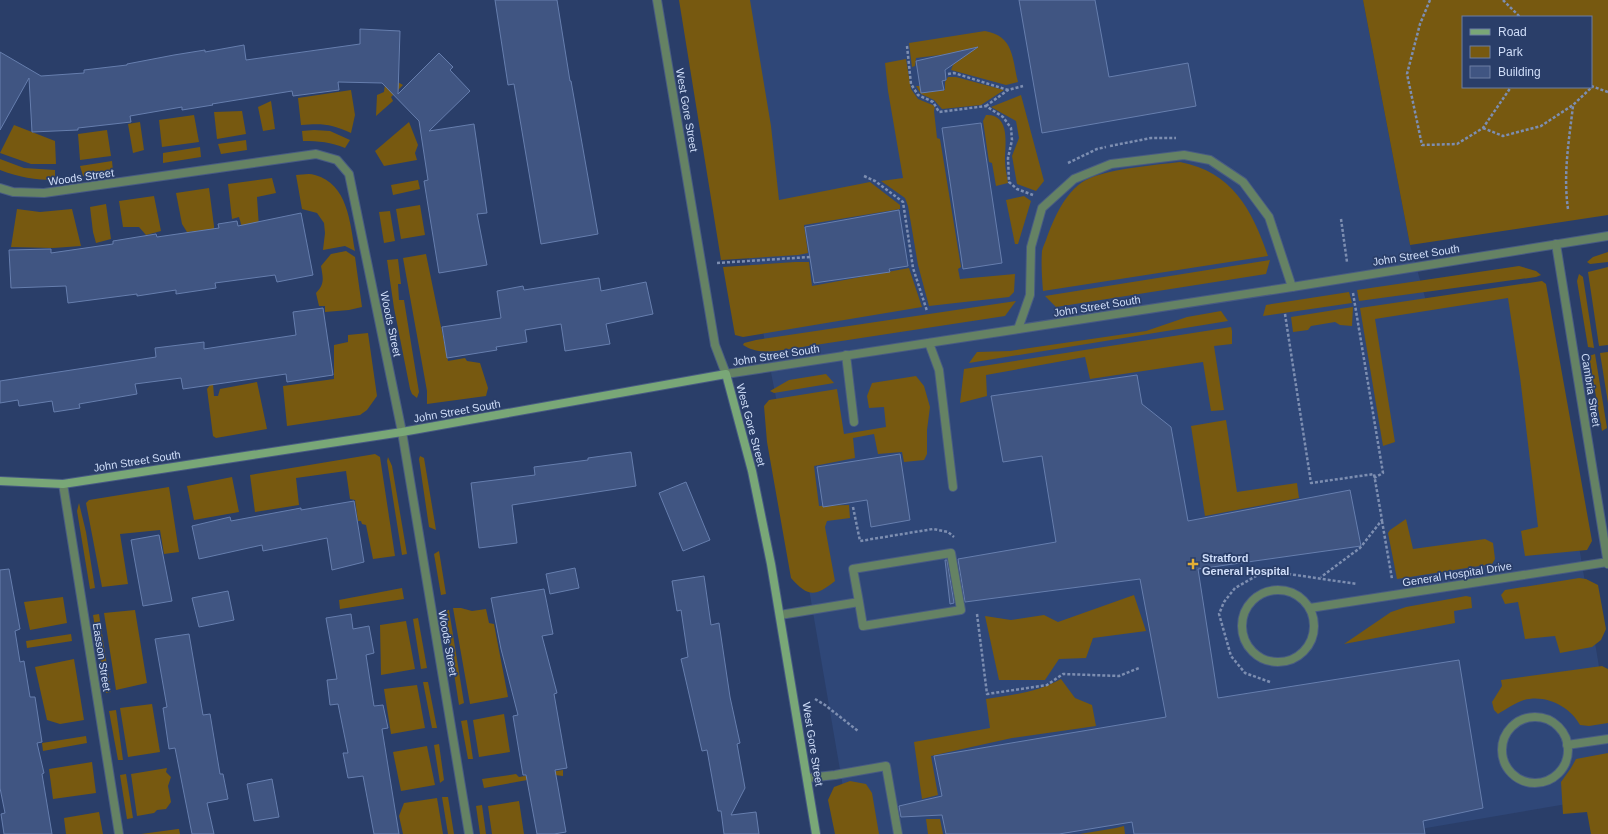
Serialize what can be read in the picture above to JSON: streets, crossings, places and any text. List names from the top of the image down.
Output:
{
  "streets": {
    "street": [
      "West Gore Street",
      "Woods Street",
      "John Street South",
      "Cambria Street",
      "General Hospital Drive",
      "Easson Street"
    ]
  },
  "crossings": [
    ["West Gore Street", "John Street South"],
    ["Woods Street", "John Street South"],
    ["John Street South", "Cambria Street"],
    ["John Street South", "Easson Street"],
    ["Cambria Street", "General Hospital Drive"]
  ],
  "places": {
    "health": ["Stratford General Hospital"]
  },
  "legend": ["Road", "Park", "Building"]
}
